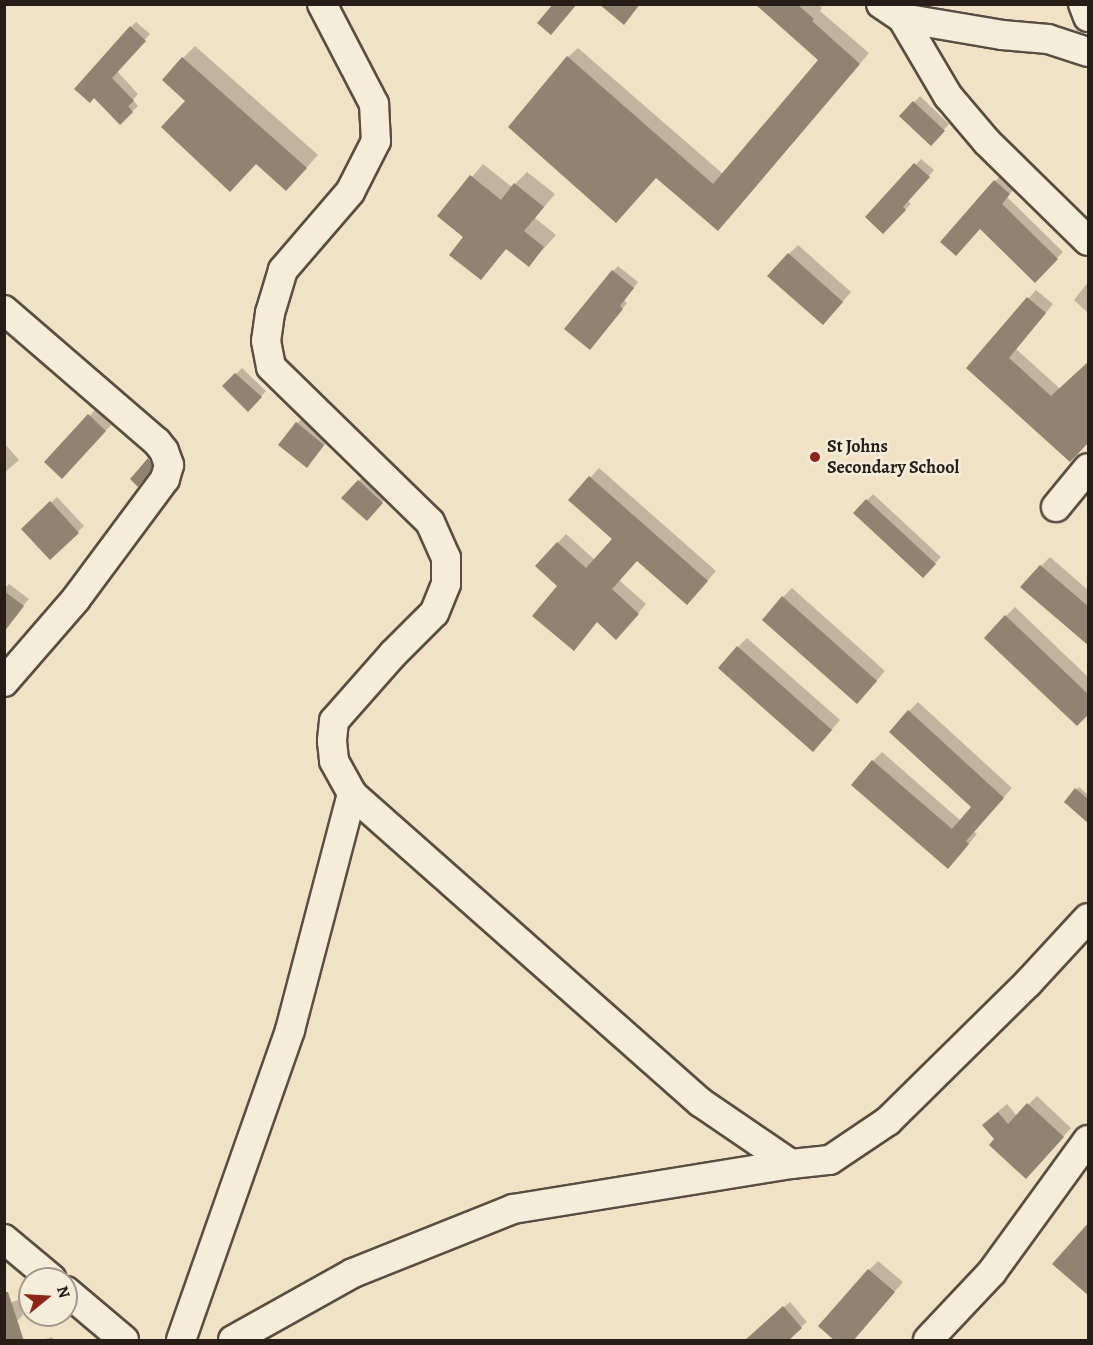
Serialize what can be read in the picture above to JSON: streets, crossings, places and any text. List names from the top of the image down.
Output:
{
  "places": ["St Johns Secondary School"],
  "north": "right"
}
